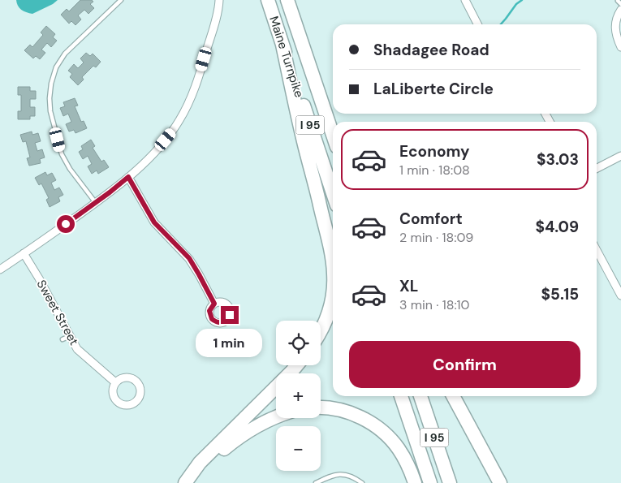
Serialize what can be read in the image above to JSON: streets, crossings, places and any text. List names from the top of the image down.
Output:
{
  "streets": {
    "highway": ["Maine Turnpike", "I 95"],
    "street": ["Sweet Street"]
  },
  "page": {
    "banner": ["Shadagee Road", "LaLiberte Circle"],
    "list": [
      {
        "name": "Economy",
        "note": "1 min · 18:08",
        "value": "$3.03"
      },
      {
        "name": "Comfort",
        "note": "2 min · 18:09",
        "value": "$4.09"
      },
      {
        "name": "XL",
        "note": "3 min · 18:10",
        "value": "$5.15"
      }
    ],
    "map_buttons": ["+", "−"],
    "bubble": "1 min",
    "buttons": "Confirm"
  }
}
